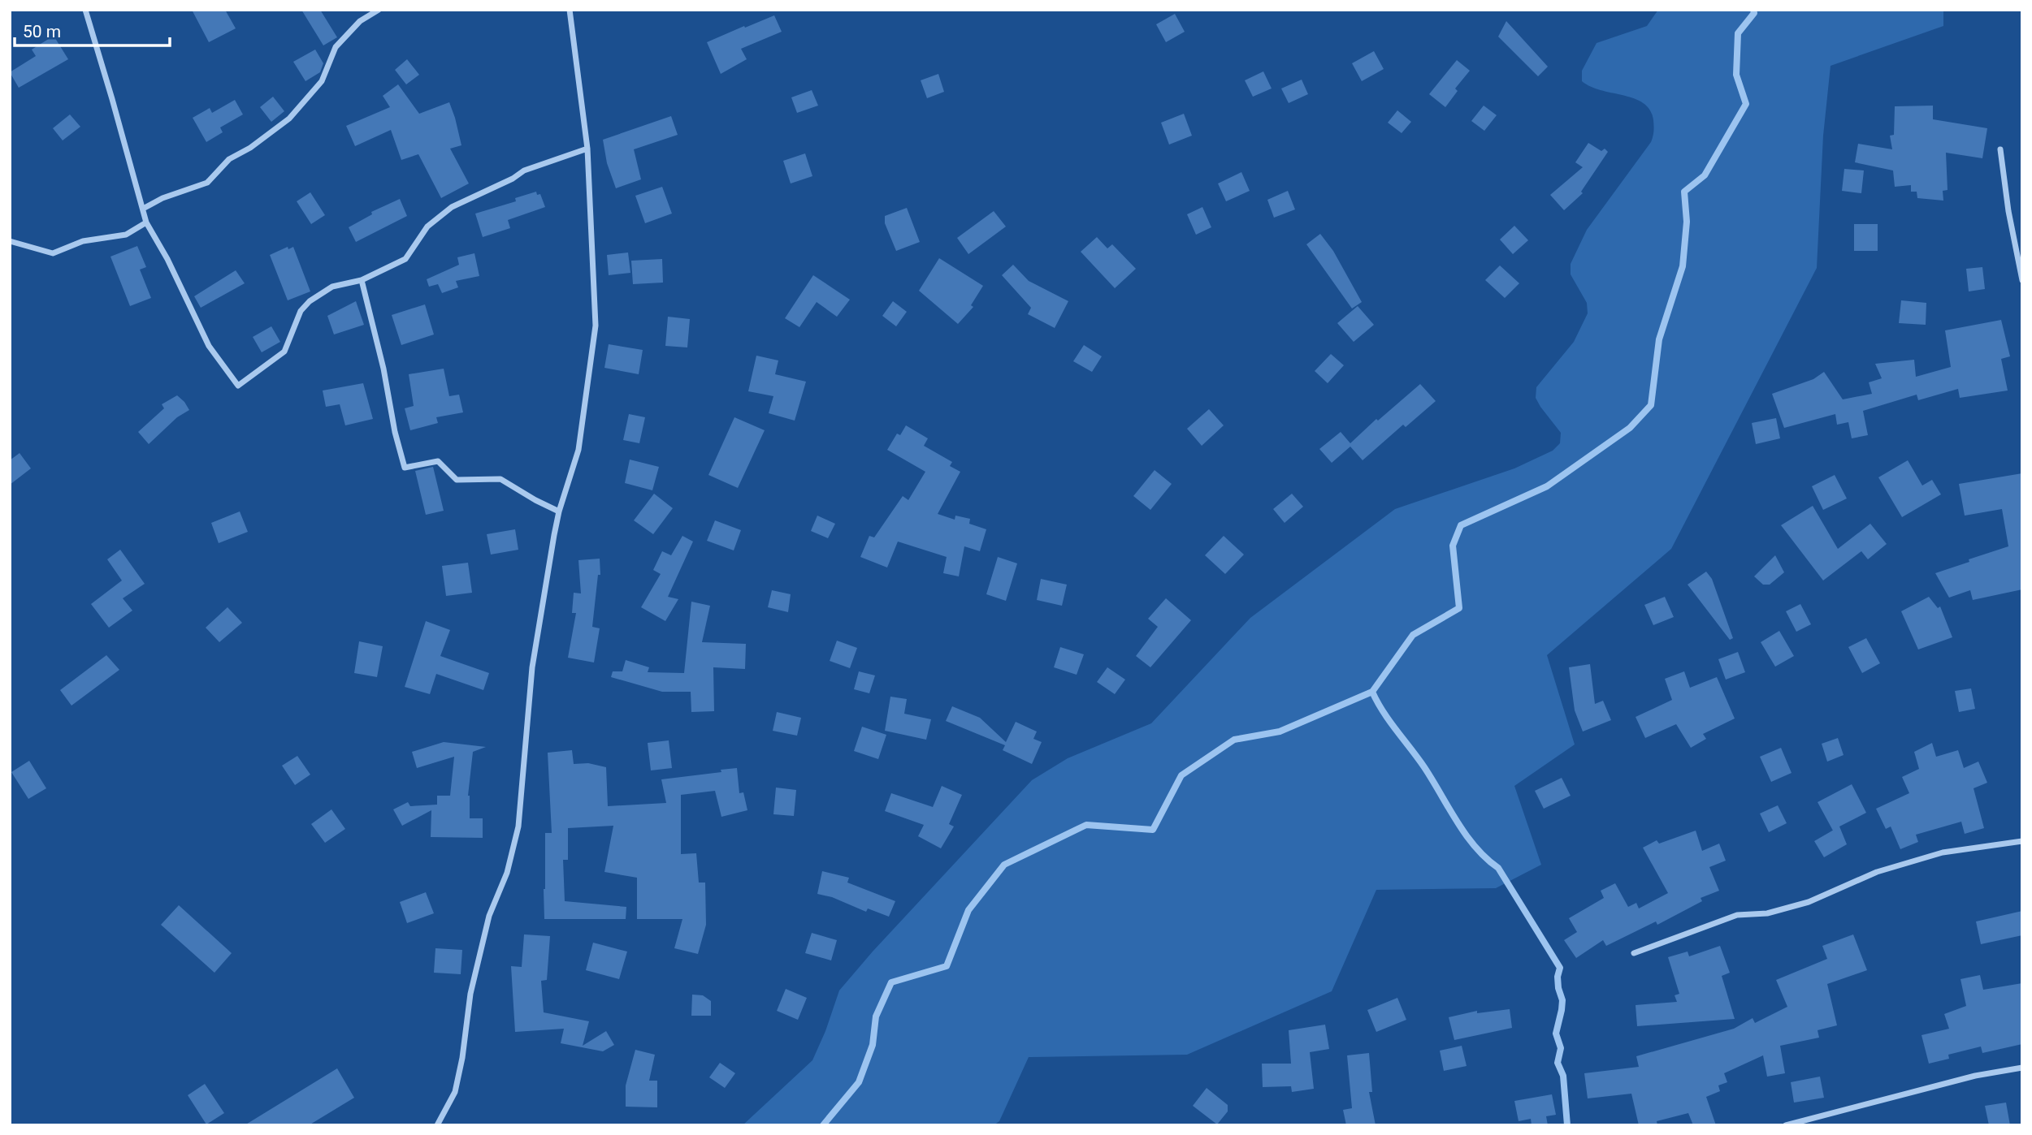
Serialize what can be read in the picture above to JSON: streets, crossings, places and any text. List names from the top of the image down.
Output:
{
  "scale_bar": "50 m"
}
